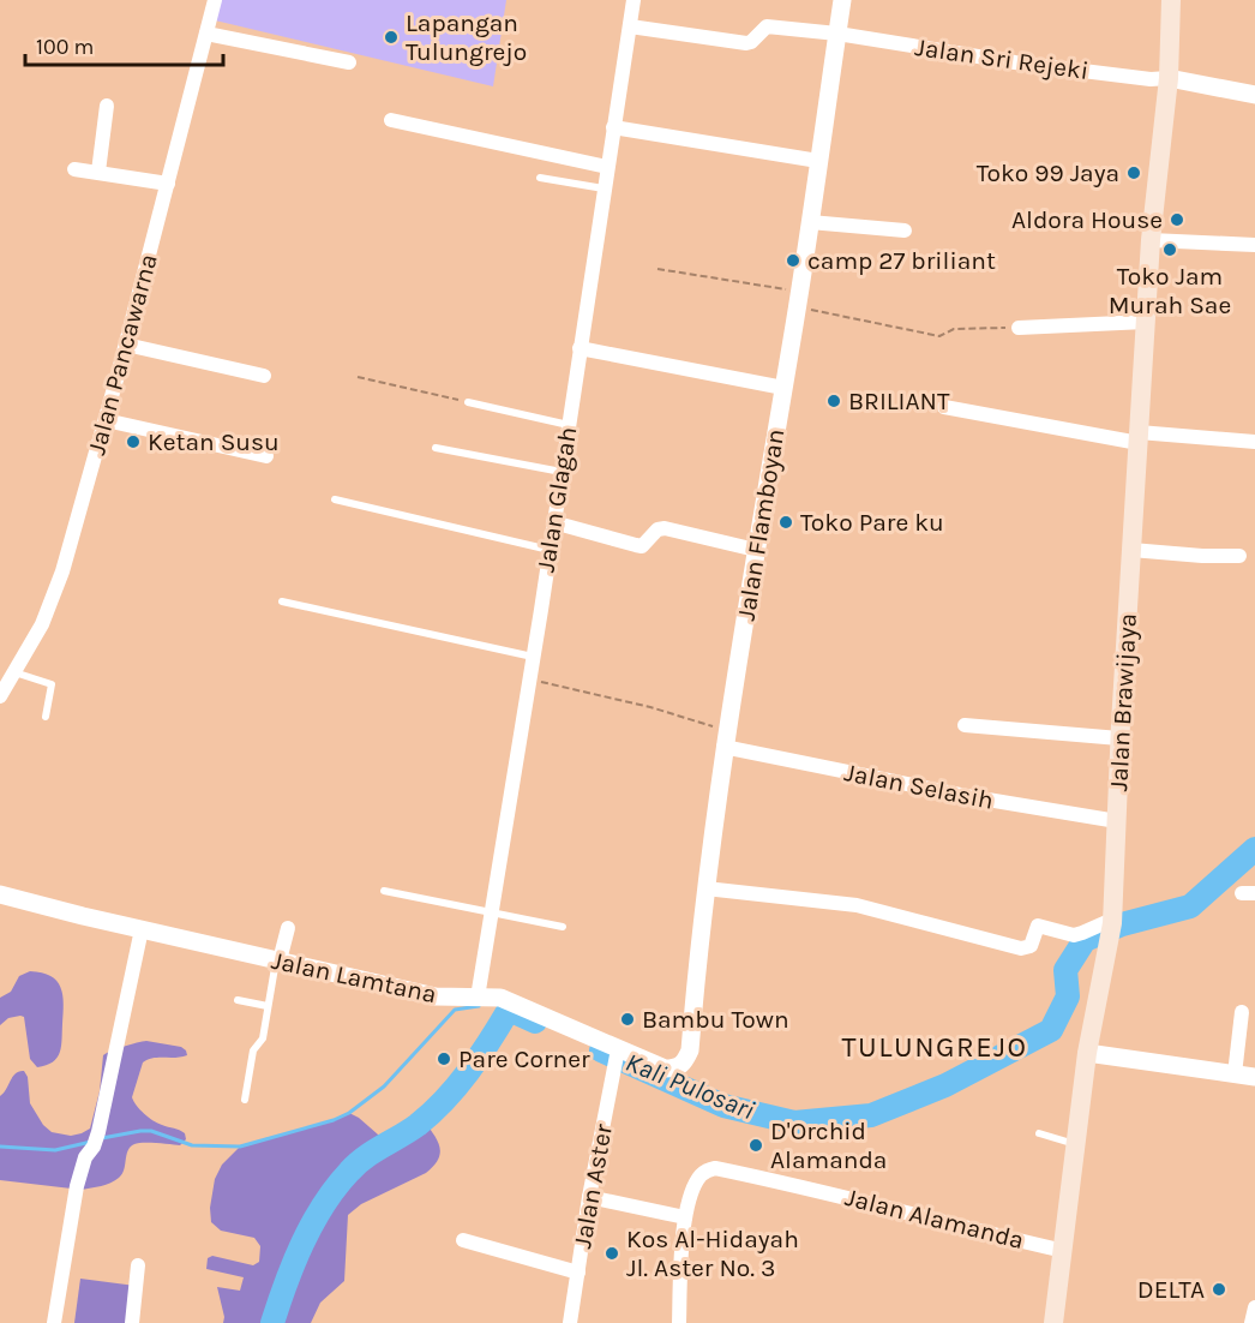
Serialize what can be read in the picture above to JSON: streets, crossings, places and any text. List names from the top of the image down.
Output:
{
  "streets": {
    "main road": ["Jalan Brawijaya"],
    "street": [
      "Jalan Sri Rejeki",
      "Jalan Pancawarna",
      "Jalan Glagah",
      "Jalan Flamboyan",
      "Jalan Selasih",
      "Jalan Lamtana",
      "Jalan Aster",
      "Jalan Alamanda"
    ]
  },
  "crossings": [
    ["Jalan Sri Rejeki", "Jalan Glagah"],
    ["Jalan Sri Rejeki", "Jalan Flamboyan"],
    ["Jalan Sri Rejeki", "Jalan Brawijaya"],
    ["Jalan Glagah", "Jalan Lamtana"],
    ["Jalan Flamboyan", "Jalan Selasih"],
    ["Jalan Flamboyan", "Jalan Lamtana"],
    ["Jalan Brawijaya", "Jalan Selasih"],
    ["Jalan Brawijaya", "Jalan Alamanda"],
    ["Jalan Lamtana", "Jalan Aster"]
  ],
  "districts": ["TULUNGREJO"],
  "water": ["Kali Pulosari"],
  "places": [
    "Lapangan Tulungrejo",
    "Toko 99 Jaya",
    "Aldora House",
    "Toko Jam Murah Sae",
    "camp 27 briliant",
    "BRILIANT",
    "Ketan Susu",
    "Toko Pare ku",
    "Bambu Town",
    "Pare Corner",
    "D'Orchid Alamanda",
    "Kos Al-Hidayah Jl. Aster No. 3",
    "DELTA"
  ],
  "scale_bar": "100 m"
}
